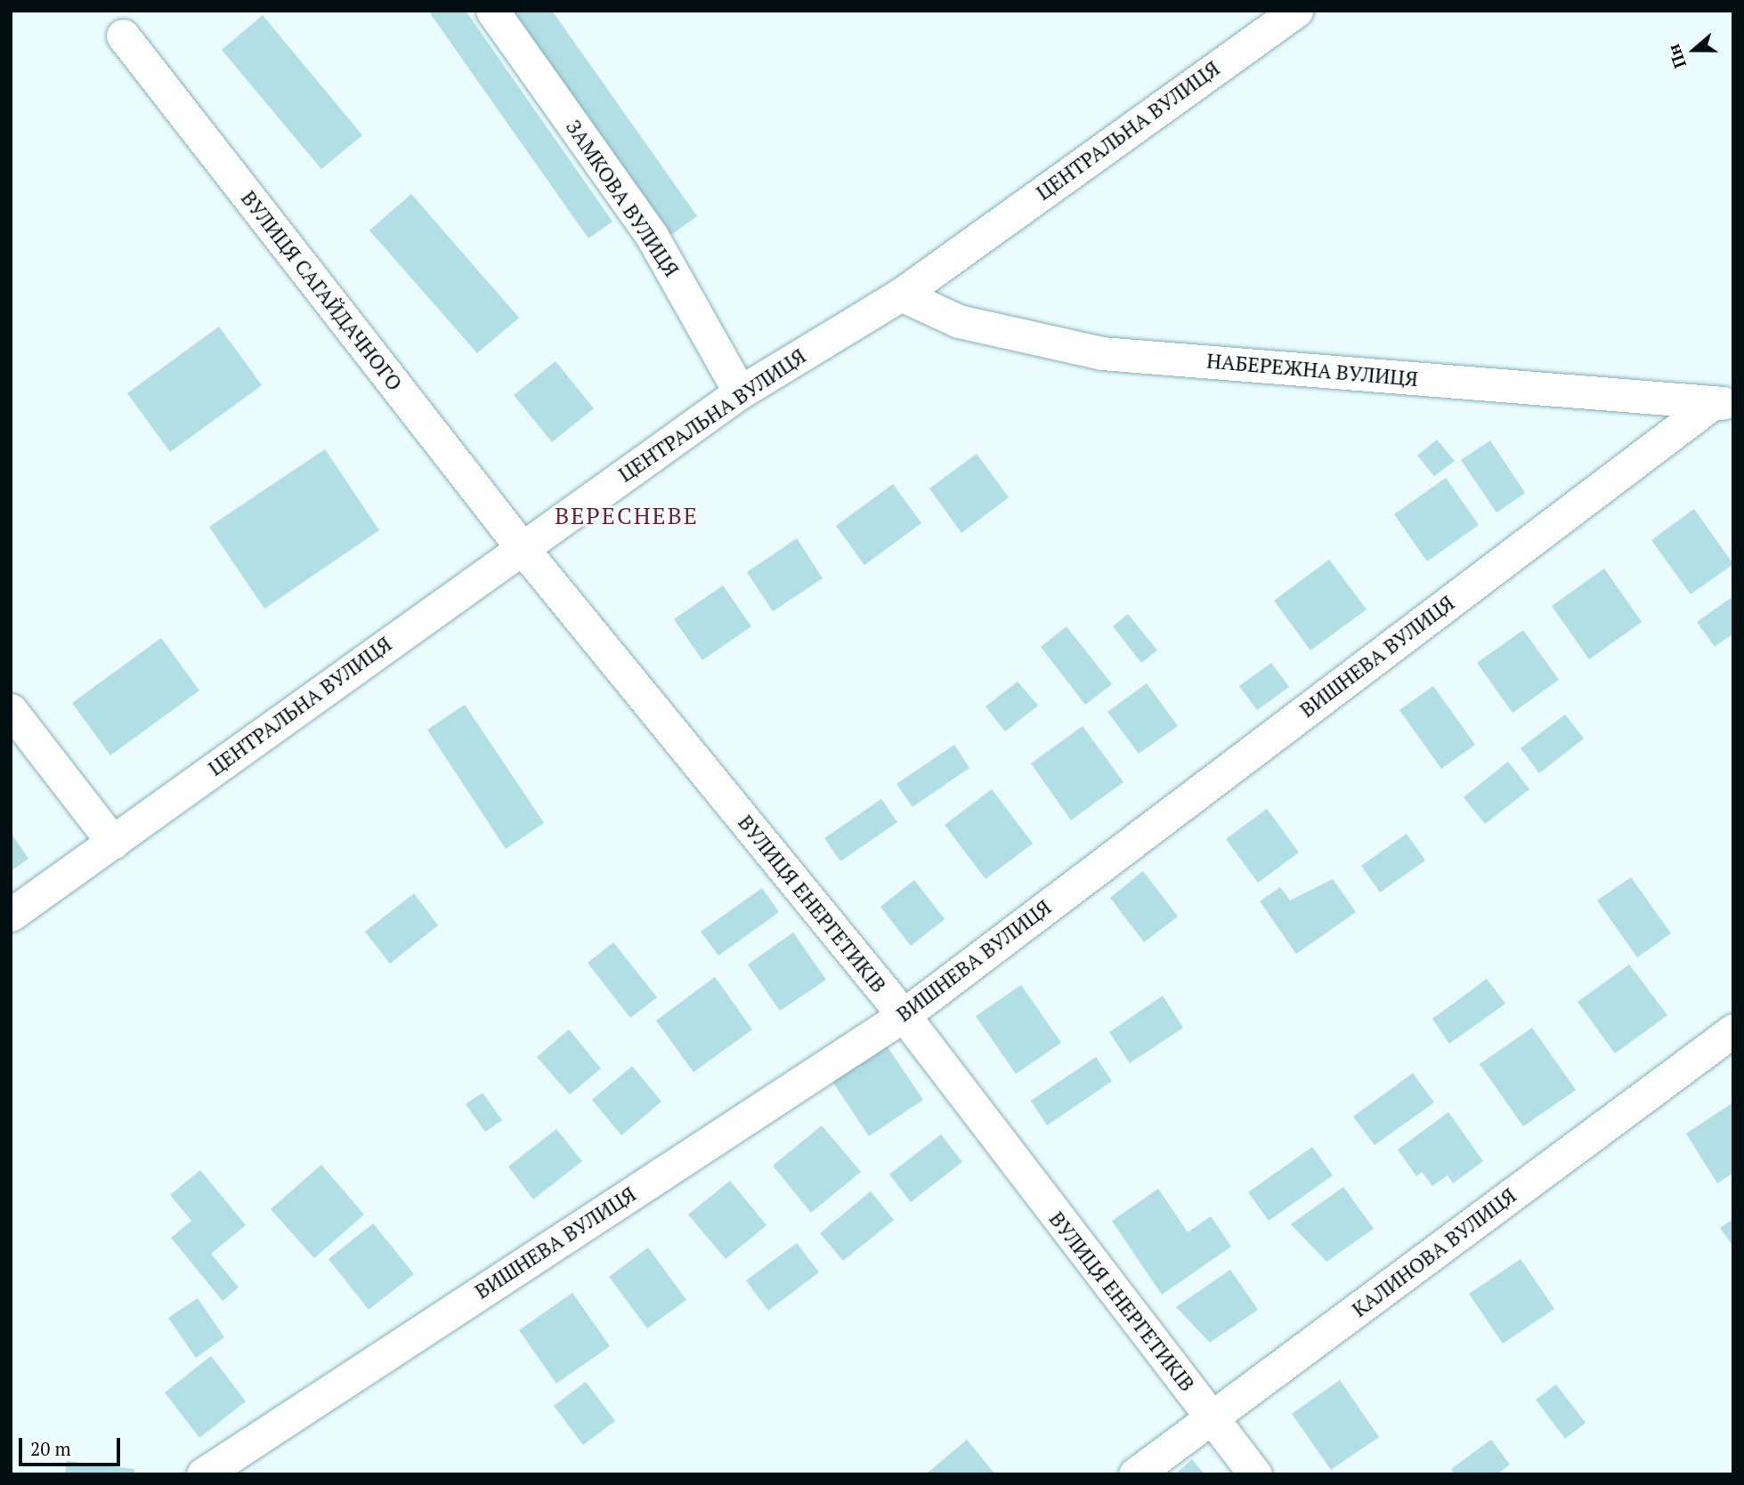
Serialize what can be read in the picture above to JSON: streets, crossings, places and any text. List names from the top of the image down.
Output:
{
  "streets": {
    "street": [
      "ЦЕНТРАЛЬНА ВУЛИЦЯ",
      "ЗАМКОВА ВУЛИЦЯ",
      "ВУЛИЦЯ САГАЙДАЧНОГО",
      "НАБЕРЕЖНА ВУЛИЦЯ",
      "ВИШНЕВА ВУЛИЦЯ",
      "ВУЛИЦЯ ЕНЕРГЕТИКІВ",
      "КАЛИНОВА ВУЛИЦЯ"
    ]
  },
  "crossings": [
    ["ЦЕНТРАЛЬНА ВУЛИЦЯ", "ЗАМКОВА ВУЛИЦЯ"],
    ["ЦЕНТРАЛЬНА ВУЛИЦЯ", "ВУЛИЦЯ САГАЙДАЧНОГО"],
    ["ЦЕНТРАЛЬНА ВУЛИЦЯ", "НАБЕРЕЖНА ВУЛИЦЯ"],
    ["ЦЕНТРАЛЬНА ВУЛИЦЯ", "ВУЛИЦЯ ЕНЕРГЕТИКІВ"],
    ["ВУЛИЦЯ САГАЙДАЧНОГО", "ВУЛИЦЯ ЕНЕРГЕТИКІВ"],
    ["НАБЕРЕЖНА ВУЛИЦЯ", "ВИШНЕВА ВУЛИЦЯ"],
    ["ВИШНЕВА ВУЛИЦЯ", "ВУЛИЦЯ ЕНЕРГЕТИКІВ"],
    ["ВУЛИЦЯ ЕНЕРГЕТИКІВ", "КАЛИНОВА ВУЛИЦЯ"]
  ],
  "districts": ["ВЕРЕСНЕВЕ"],
  "scale_bar": "20 m",
  "north": "left"
}
